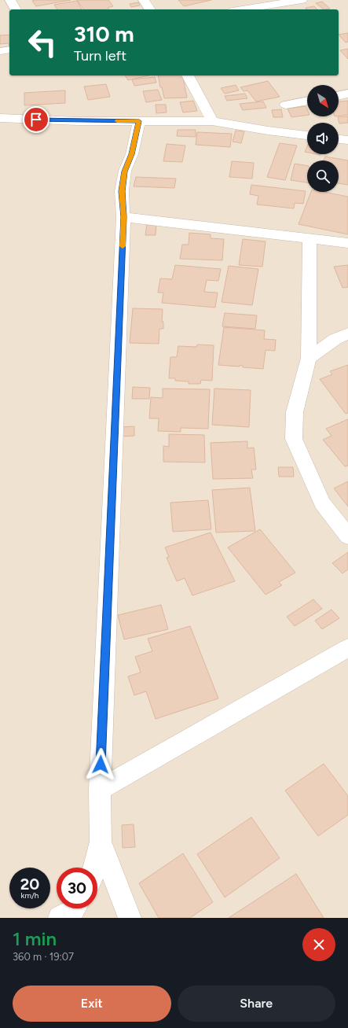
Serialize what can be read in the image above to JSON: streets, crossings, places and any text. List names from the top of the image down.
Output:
{
  "north": "bottom right",
  "page": {
    "turn": ["310 m", "Turn left"],
    "speed": "20 km/h",
    "limit": "30",
    "heading": ["1 min", "360 m · 19:07"],
    "buttons": ["Exit", "Share"]
  }
}
